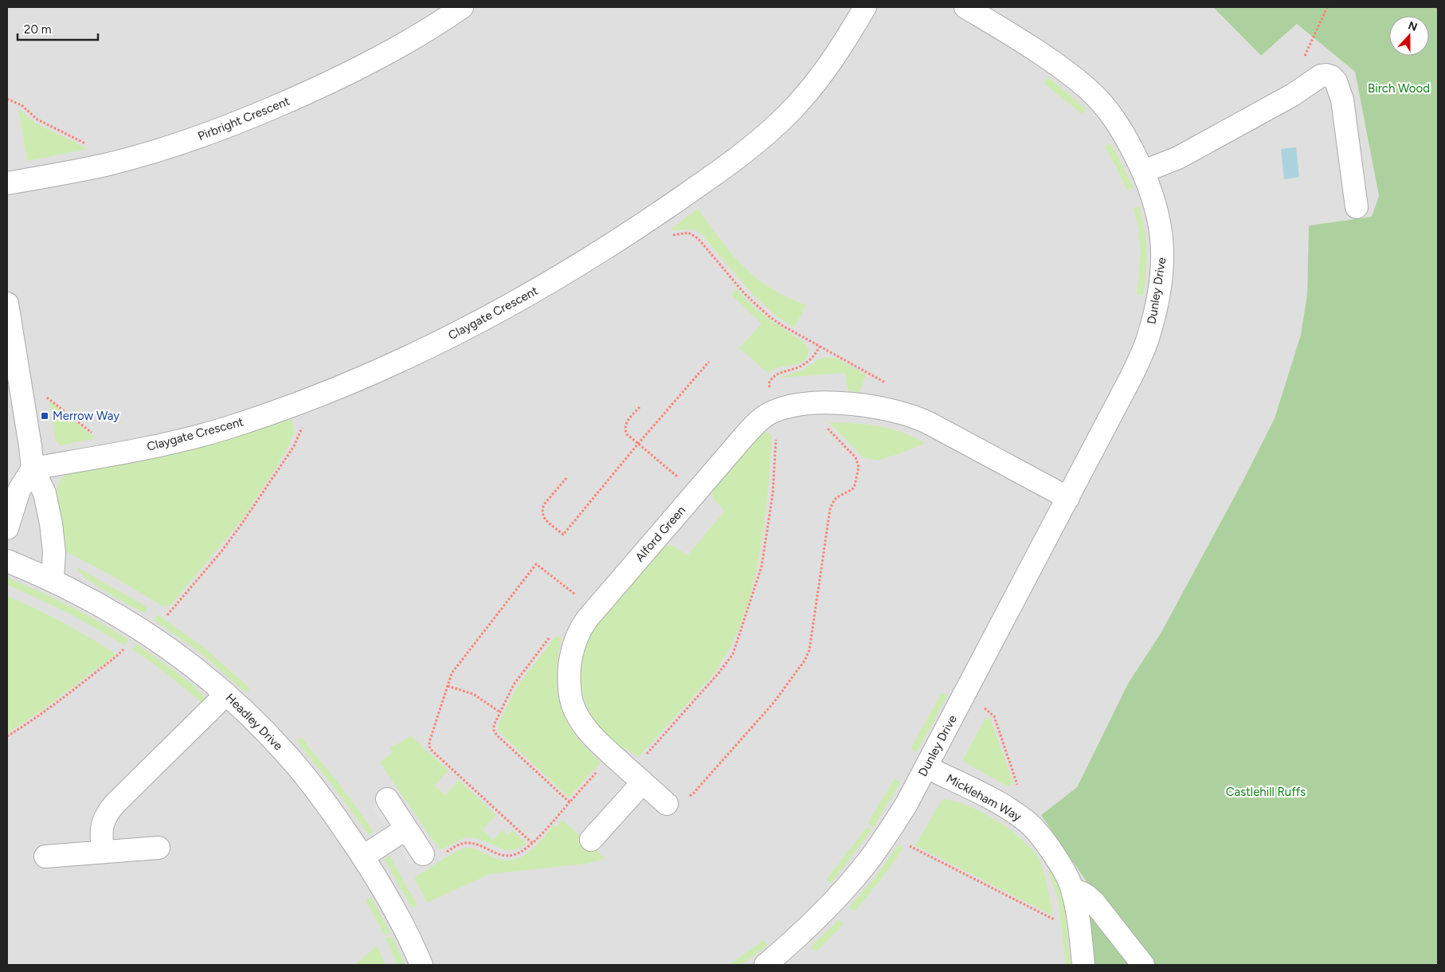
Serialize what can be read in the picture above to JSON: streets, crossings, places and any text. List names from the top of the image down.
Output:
{
  "streets": {
    "street": [
      "Pirbright Crescent",
      "Dunley Drive",
      "Claygate Crescent",
      "Alford Green",
      "Headley Drive",
      "Mickleham Way"
    ]
  },
  "crossings": [
    ["Dunley Drive", "Alford Green"],
    ["Dunley Drive", "Mickleham Way"]
  ],
  "parks": ["Birch Wood", "Castlehill Ruffs"],
  "places": {
    "transit": ["Merrow Way"]
  },
  "scale_bar": "20 m",
  "north": "top"
}
